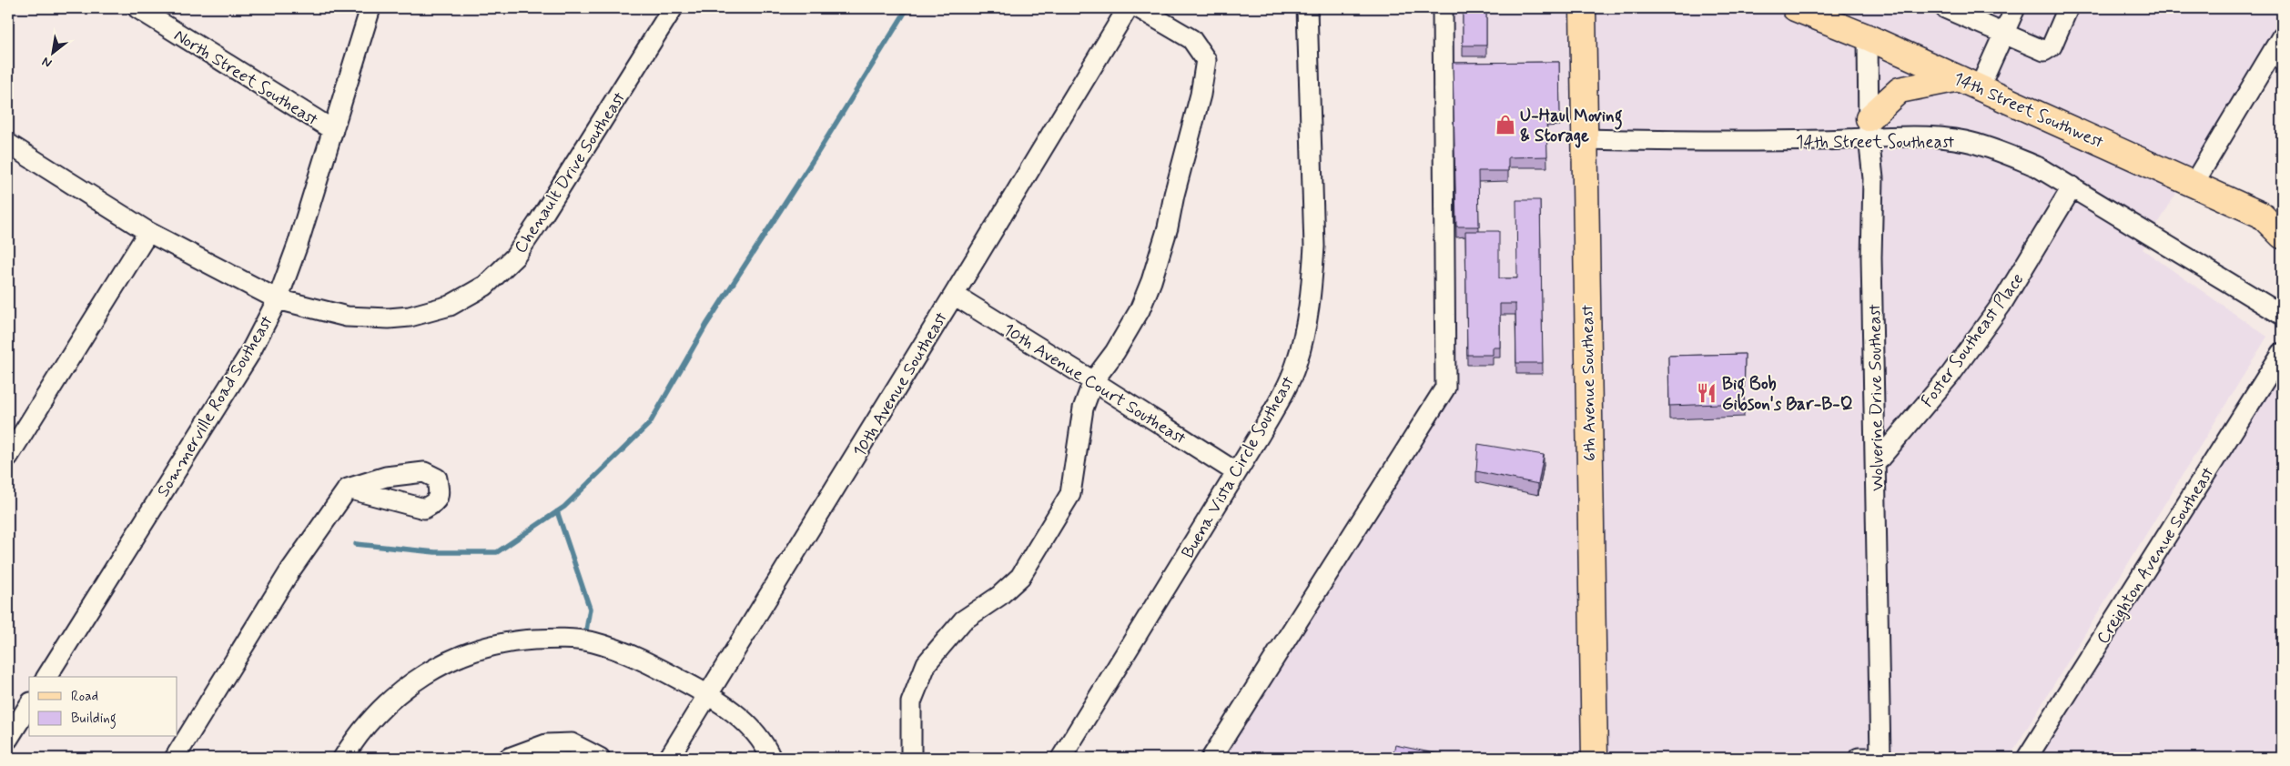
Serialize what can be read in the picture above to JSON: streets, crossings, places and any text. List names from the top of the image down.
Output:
{
  "streets": {
    "main road": ["14th Street Southwest", "6th Avenue Southeast"],
    "street": [
      "North Street Southeast",
      "14th Street Southeast",
      "Chenault Drive Southeast",
      "Foster Southeast Place",
      "10th Avenue Court Southeast",
      "10th Avenue Southeast",
      "Wolverine Drive Southeast",
      "Sommerville Road Southeast",
      "Buena Vista Circle Southeast",
      "Creighton Avenue Southeast"
    ]
  },
  "crossings": [
    ["North Street Southeast", "Sommerville Road Southeast"],
    ["14th Street Southwest", "Wolverine Drive Southeast"],
    ["14th Street Southeast", "Foster Southeast Place"],
    ["14th Street Southeast", "6th Avenue Southeast"],
    ["14th Street Southeast", "Wolverine Drive Southeast"],
    ["Chenault Drive Southeast", "Sommerville Road Southeast"],
    ["Foster Southeast Place", "Wolverine Drive Southeast"],
    ["10th Avenue Court Southeast", "10th Avenue Southeast"],
    ["10th Avenue Court Southeast", "Buena Vista Circle Southeast"]
  ],
  "places": {
    "shop": ["U-Haul Moving & Storage"],
    "restaurant": ["Big Bob Gibson's Bar-B-Q"]
  },
  "legend": ["Road", "Building"],
  "north": "bottom left"
}
